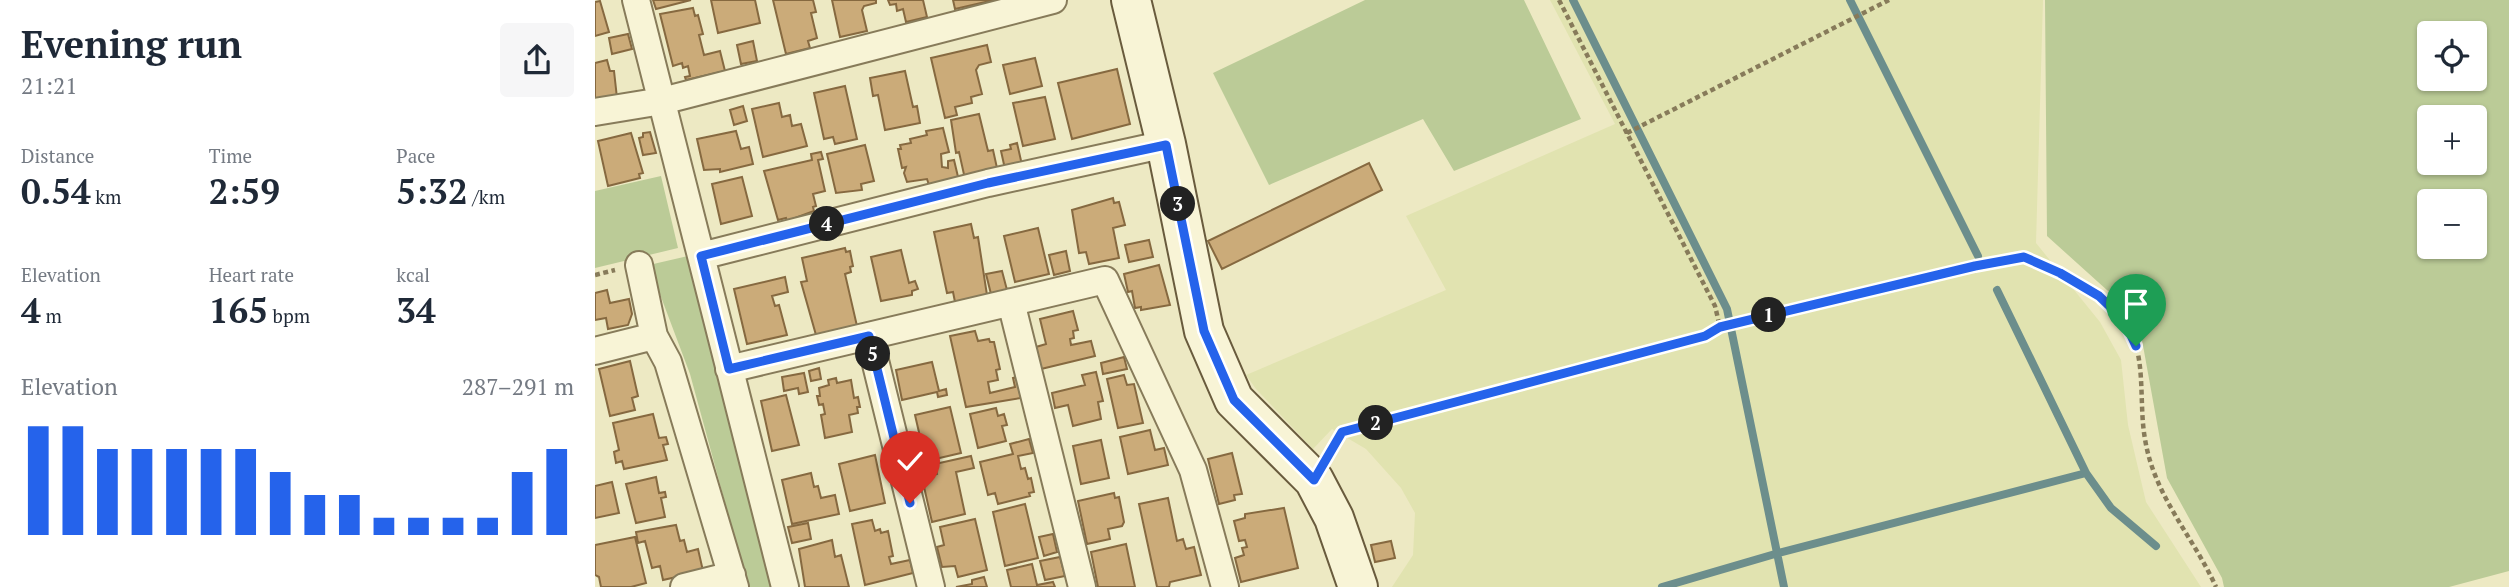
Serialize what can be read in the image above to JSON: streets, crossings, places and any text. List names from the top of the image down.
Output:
{
  "page": {
    "heading": ["Evening run", "21:21"],
    "map_buttons": ["+", "−"],
    "stats": [
      ["Distance", "0.54 km"],
      ["Time", "2:59"],
      ["Pace", "5:32 /km"],
      ["Elevation", "4 m"],
      ["Heart rate", "165 bpm"],
      ["kcal", "34"]
    ],
    "pins": [
      "3",
      "4",
      "1",
      "5",
      "2"
    ],
    "chart": ["Elevation", "287–291 m"]
  }
}
